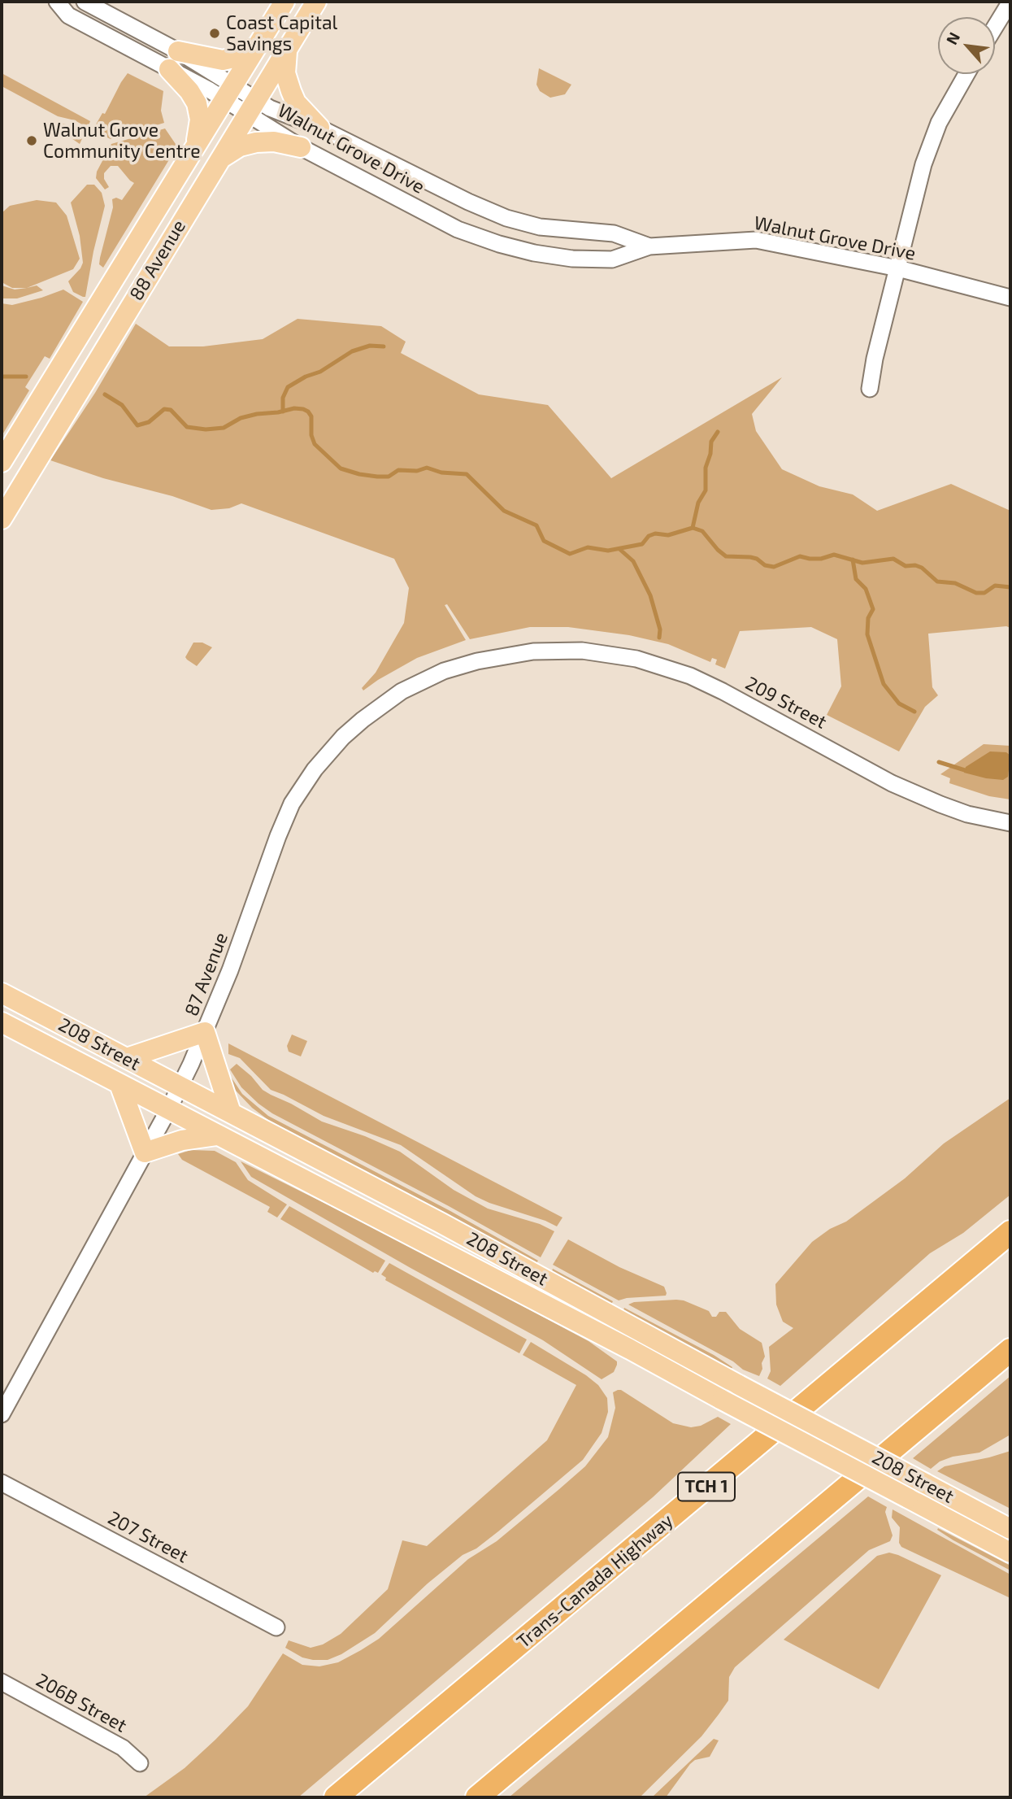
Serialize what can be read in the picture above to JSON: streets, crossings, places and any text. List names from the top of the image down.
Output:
{
  "streets": {
    "highway": ["TCH 1", "Trans-Canada Highway"],
    "main road": ["88 Avenue", "208 Street"],
    "street": [
      "Walnut Grove Drive",
      "209 Street",
      "87 Avenue",
      "207 Street",
      "206B Street"
    ]
  },
  "crossings": [
    ["Walnut Grove Drive", "88 Avenue"],
    ["209 Street", "87 Avenue"],
    ["87 Avenue", "208 Street"]
  ],
  "places": ["Coast Capital Savings", "Walnut Grove Community Centre"],
  "north": "top left"
}
